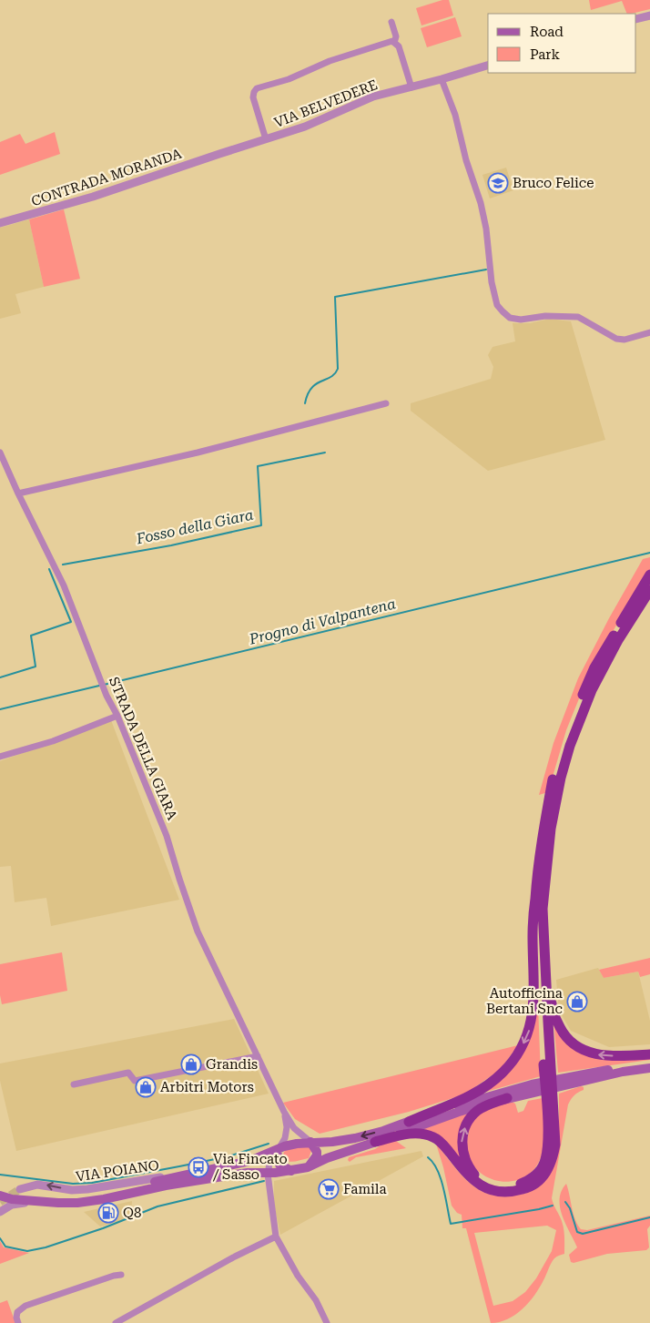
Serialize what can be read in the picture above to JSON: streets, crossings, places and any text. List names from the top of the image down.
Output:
{
  "streets": {
    "street": [
      "VIA BELVEDERE",
      "CONTRADA MORANDA",
      "STRADA DELLA GIARA",
      "VIA POIANO"
    ]
  },
  "crossings": [
    ["VIA BELVEDERE", "CONTRADA MORANDA"]
  ],
  "one_way": ["VIA POIANO"],
  "water": ["Fosso della Giara", "Progno di Valpantena"],
  "places": {
    "school or university": ["Bruco Felice"],
    "shop": ["Autofficina Bertani Snc", "Grandis", "Arbitri Motors"],
    "bus stop": ["Via Fincato / Sasso"],
    "supermarket": ["Famila"],
    "fuel station": ["Q8"]
  },
  "legend": ["Road", "Park"]
}
